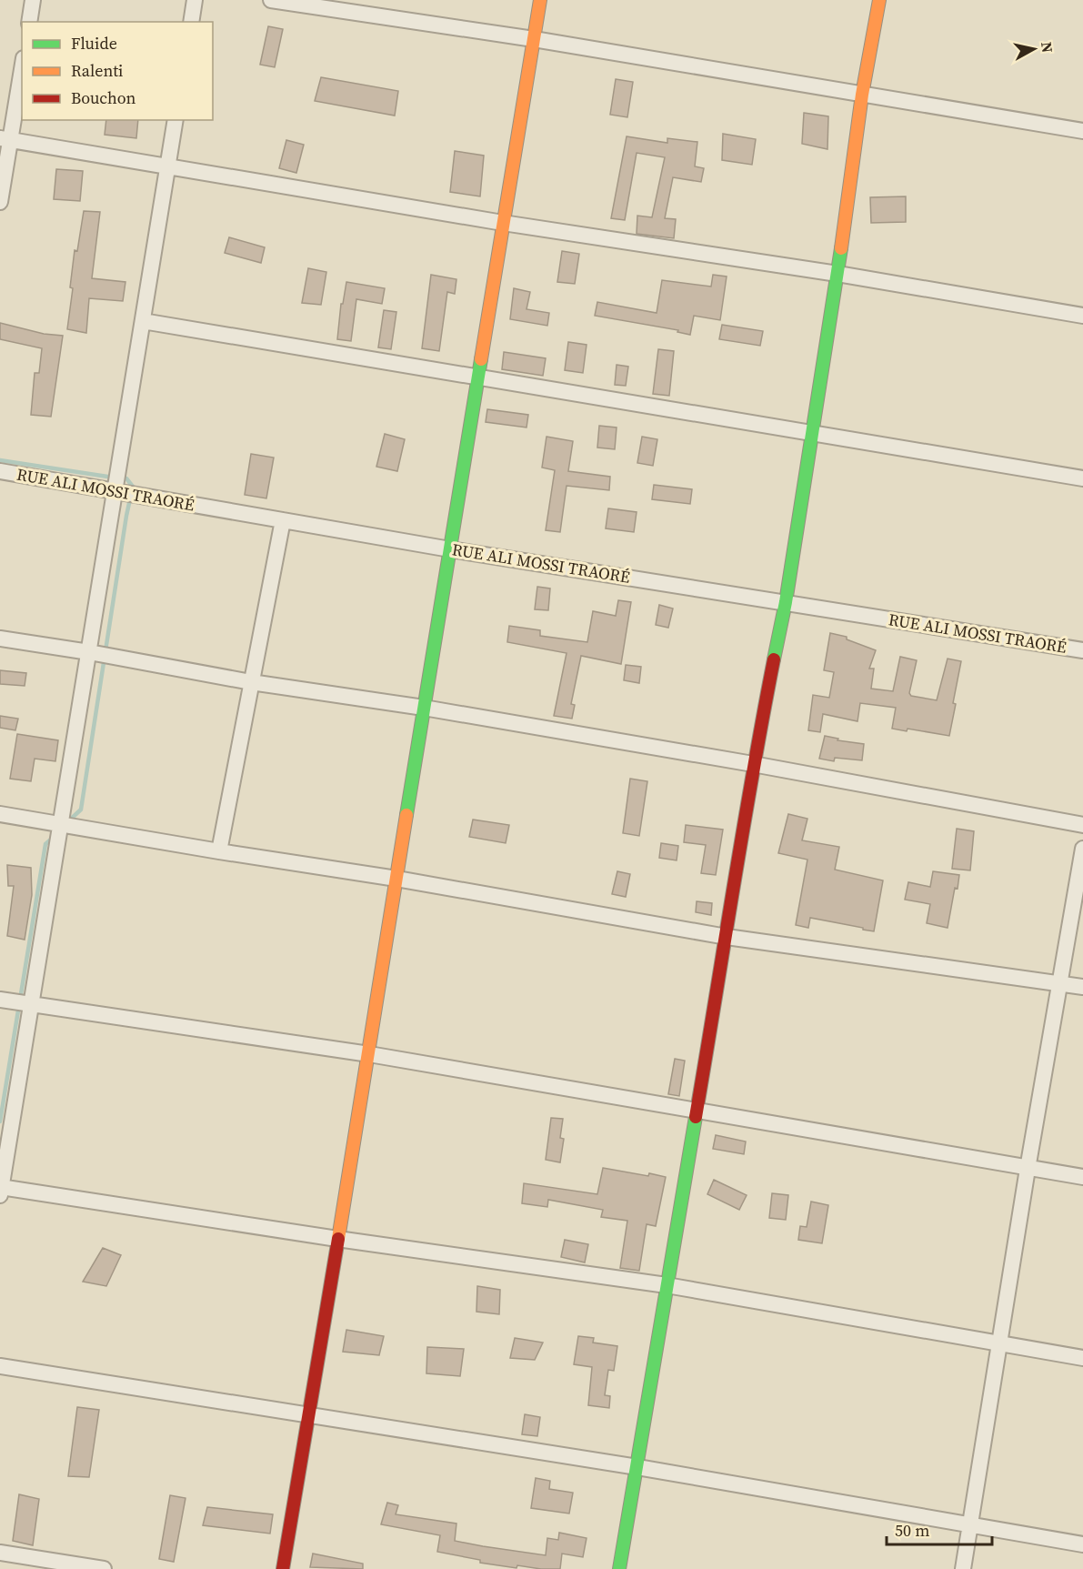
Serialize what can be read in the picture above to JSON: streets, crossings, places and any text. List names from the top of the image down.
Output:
{
  "streets": {
    "street": ["RUE ALI MOSSI TRAORÉ"]
  },
  "legend": ["Fluide", "Ralenti", "Bouchon"],
  "scale_bar": "50 m",
  "north": "right"
}
